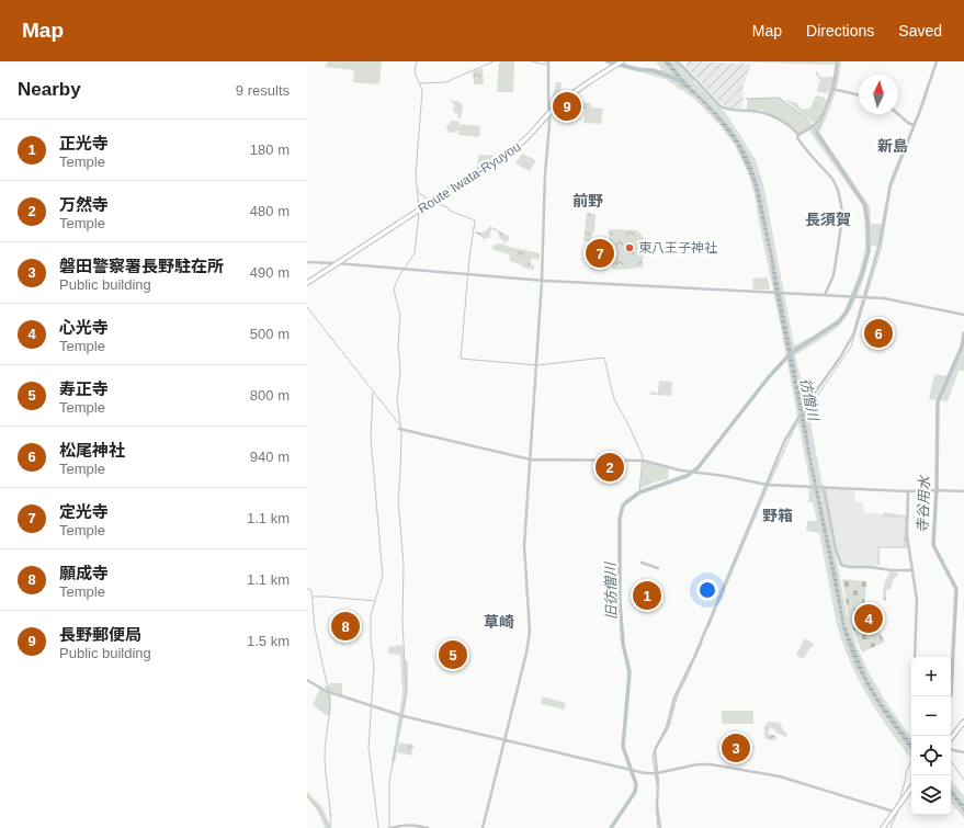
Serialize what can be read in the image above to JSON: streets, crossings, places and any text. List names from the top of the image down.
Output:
{
  "streets": {
    "main road": ["Route Iwata-Ryuyou"]
  },
  "districts": [
    "新島",
    "前野",
    "長須賀",
    "野箱",
    "草崎"
  ],
  "water": ["彷僧川", "寺谷用水", "旧彷僧川"],
  "places": ["東八王子神社"],
  "north": "top",
  "page": {
    "header": "Map",
    "nav": ["Map", "Directions", "Saved"],
    "heading": ["Nearby", "9 results"],
    "pins": [
      "9",
      "7",
      "6",
      "2",
      "1",
      "4",
      "8",
      "5",
      "3"
    ],
    "list": [
      {
        "mark": "1",
        "name": "正光寺",
        "note": "Temple",
        "value": "180 m"
      },
      {
        "mark": "2",
        "name": "万然寺",
        "note": "Temple",
        "value": "480 m"
      },
      {
        "mark": "3",
        "name": "磐田警察署長野駐在所",
        "note": "Public building",
        "value": "490 m"
      },
      {
        "mark": "4",
        "name": "心光寺",
        "note": "Temple",
        "value": "500 m"
      },
      {
        "mark": "5",
        "name": "寿正寺",
        "note": "Temple",
        "value": "800 m"
      },
      {
        "mark": "6",
        "name": "松尾神社",
        "note": "Temple",
        "value": "940 m"
      },
      {
        "mark": "7",
        "name": "定光寺",
        "note": "Temple",
        "value": "1.1 km"
      },
      {
        "mark": "8",
        "name": "願成寺",
        "note": "Temple",
        "value": "1.1 km"
      },
      {
        "mark": "9",
        "name": "長野郵便局",
        "note": "Public building",
        "value": "1.5 km"
      }
    ],
    "map_buttons": ["+", "−"]
  }
}
